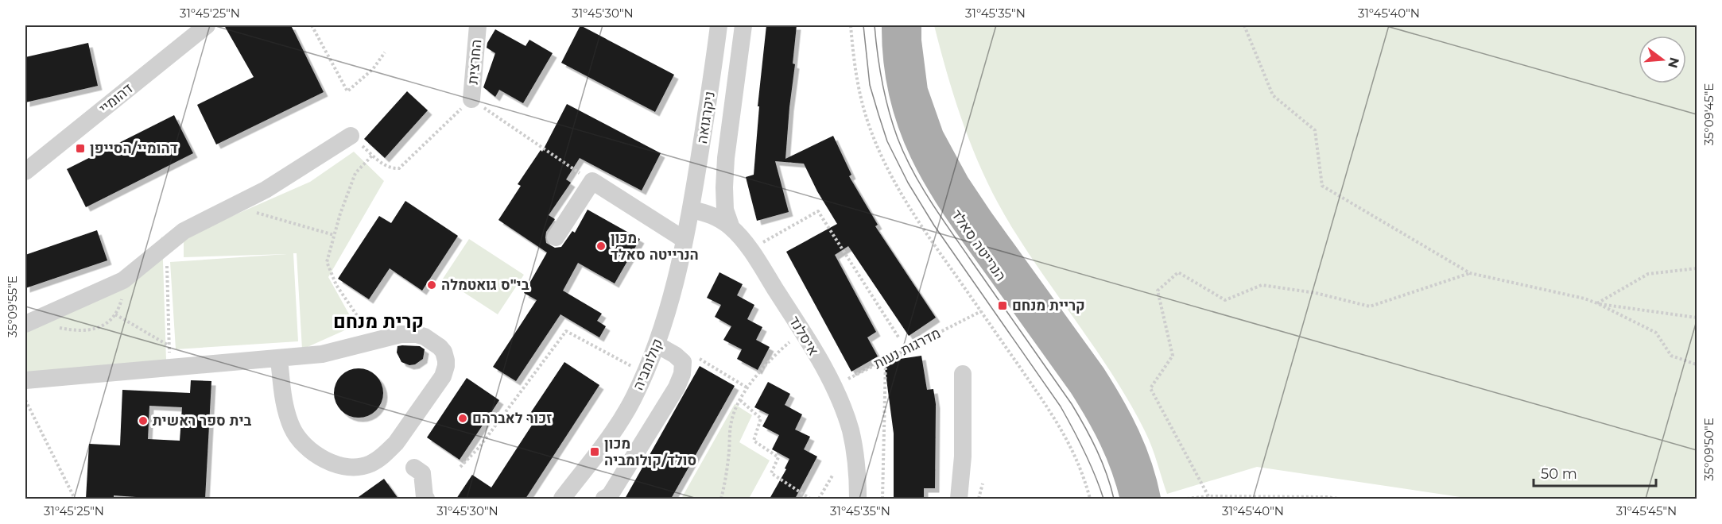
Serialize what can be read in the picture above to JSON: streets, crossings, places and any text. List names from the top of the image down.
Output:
{
  "streets": {
    "main road": ["הנרייטה סאלד"],
    "street": [
      "החרצית",
      "דהומיי",
      "ניקרגואה",
      "איסלנד",
      "קולומביה"
    ],
    "path": ["מדרגות נעות"]
  },
  "crossings": [
    ["ניקרגואה", "איסלנד"],
    ["ניקרגואה", "קולומביה"],
    ["איסלנד", "מדרגות נעות"],
    ["איסלנד", "קולומביה"]
  ],
  "districts": ["קרית מנחם"],
  "places": {
    "transit": ["דהומיי/הסייפן", "קריית מנחם", "מכון סולד/קולומביה"],
    "other": [
      "מכון הנרייטה סאלד",
      "בי\"ס גואטמלה",
      "זכור לאברהם",
      "בית ספר ראשית"
    ]
  },
  "scale_bar": "50 m",
  "north": "right",
  "coordinates": [
    "31°45'25\"N",
    "31°45'30\"N",
    "31°45'35\"N",
    "31°45'40\"N",
    "35°09'45\"E",
    "35°09'55\"E",
    "35°09'50\"E",
    "31°45'45\"N"
  ]
}
